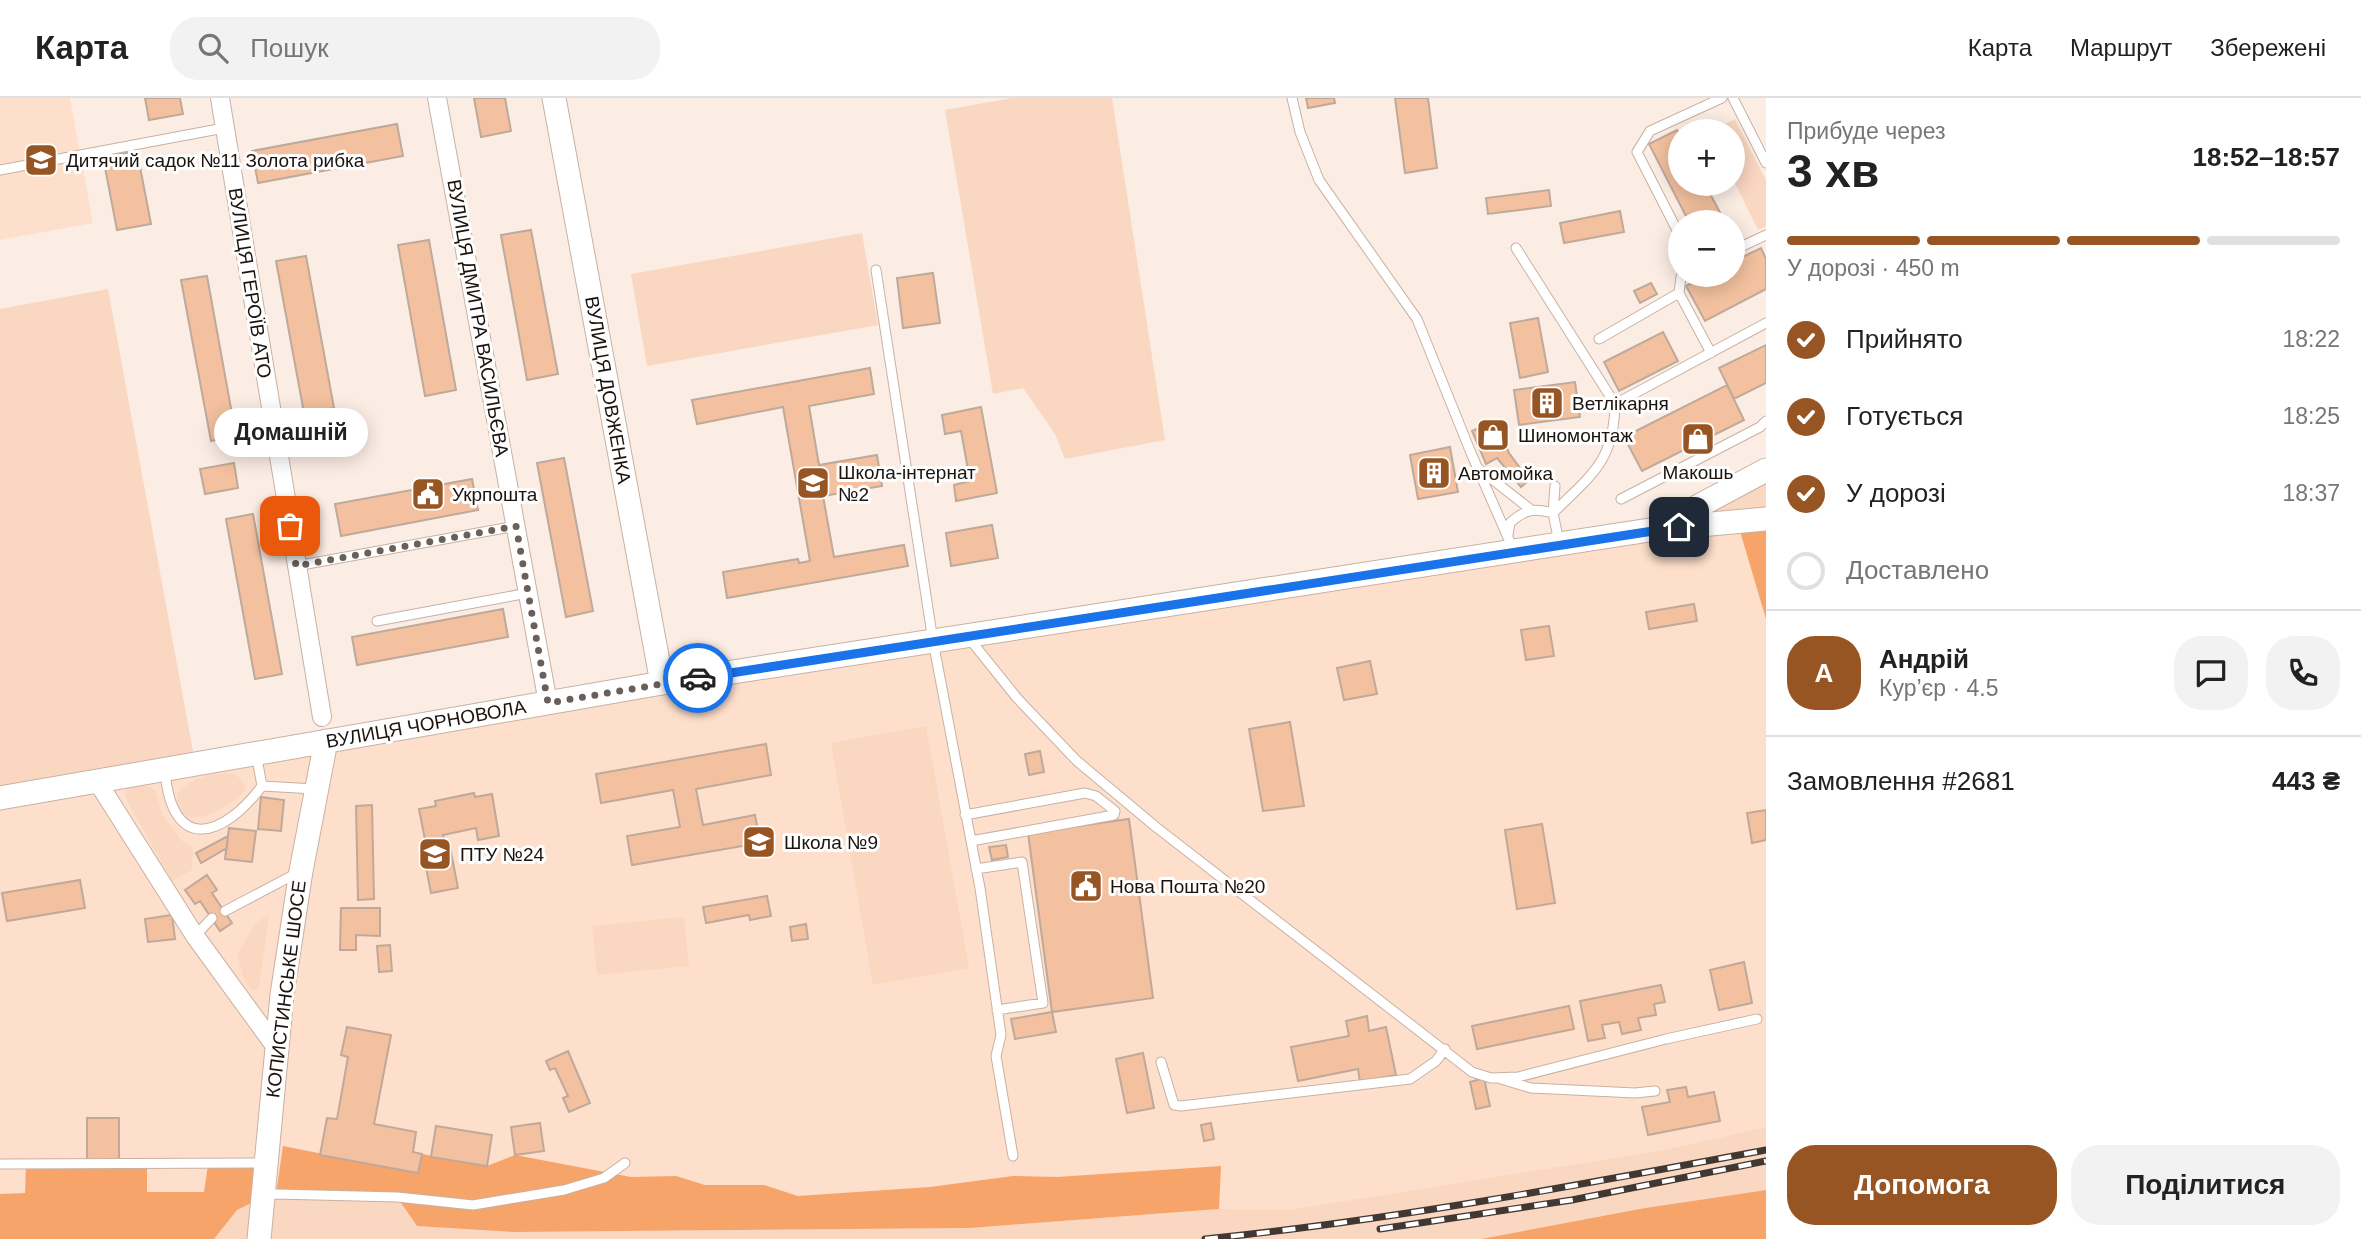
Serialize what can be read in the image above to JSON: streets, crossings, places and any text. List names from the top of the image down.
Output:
{
  "streets": {
    "street": [
      "ВУЛИЦЯ ГЕРОЇВ АТО",
      "ВУЛИЦЯ ДМИТРА ВАСИЛЬЄВА",
      "ВУЛИЦЯ ДОВЖЕНКА",
      "ВУЛИЦЯ ЧОРНОВОЛА",
      "КОПИСТИНСЬКЕ ШОСЕ"
    ]
  },
  "crossings": [
    ["ВУЛИЦЯ ДМИТРА ВАСИЛЬЄВА", "ВУЛИЦЯ ЧОРНОВОЛА"],
    ["ВУЛИЦЯ ДОВЖЕНКА", "ВУЛИЦЯ ЧОРНОВОЛА"],
    ["ВУЛИЦЯ ЧОРНОВОЛА", "КОПИСТИНСЬКЕ ШОСЕ"]
  ],
  "places": {
    "school or university": [
      "Дитячий садок №11 Золота рибка",
      "Школа-інтернат №2",
      "Школа №9",
      "ПТУ №24"
    ],
    "building": ["Ветлікарня", "Автомойка"],
    "shop": ["Шиномонтаж", "Макошь"],
    "public building": ["Укрпошта", "Нова Пошта №20"],
    "other": ["Домашній"]
  },
  "page": {
    "header": "Карта",
    "search": "Пошук",
    "nav": ["Карта", "Маршрут", "Збережені"],
    "heading": ["3 хв", "Прибуде через", "18:52–18:57"],
    "panel": [
      "Андрій",
      "Кур’єр · 4.5",
      "Замовлення #2681",
      "443 ₴"
    ],
    "map_buttons": ["+", "−"],
    "bar": "У дорозі · 450 m",
    "list": [
      ["Прийнято", "18:22"],
      ["Готується", "18:25"],
      ["У дорозі", "18:37"],
      "Доставлено"
    ],
    "bubble": "Домашній",
    "round": "А",
    "buttons": ["Допомога", "Поділитися"]
  }
}
